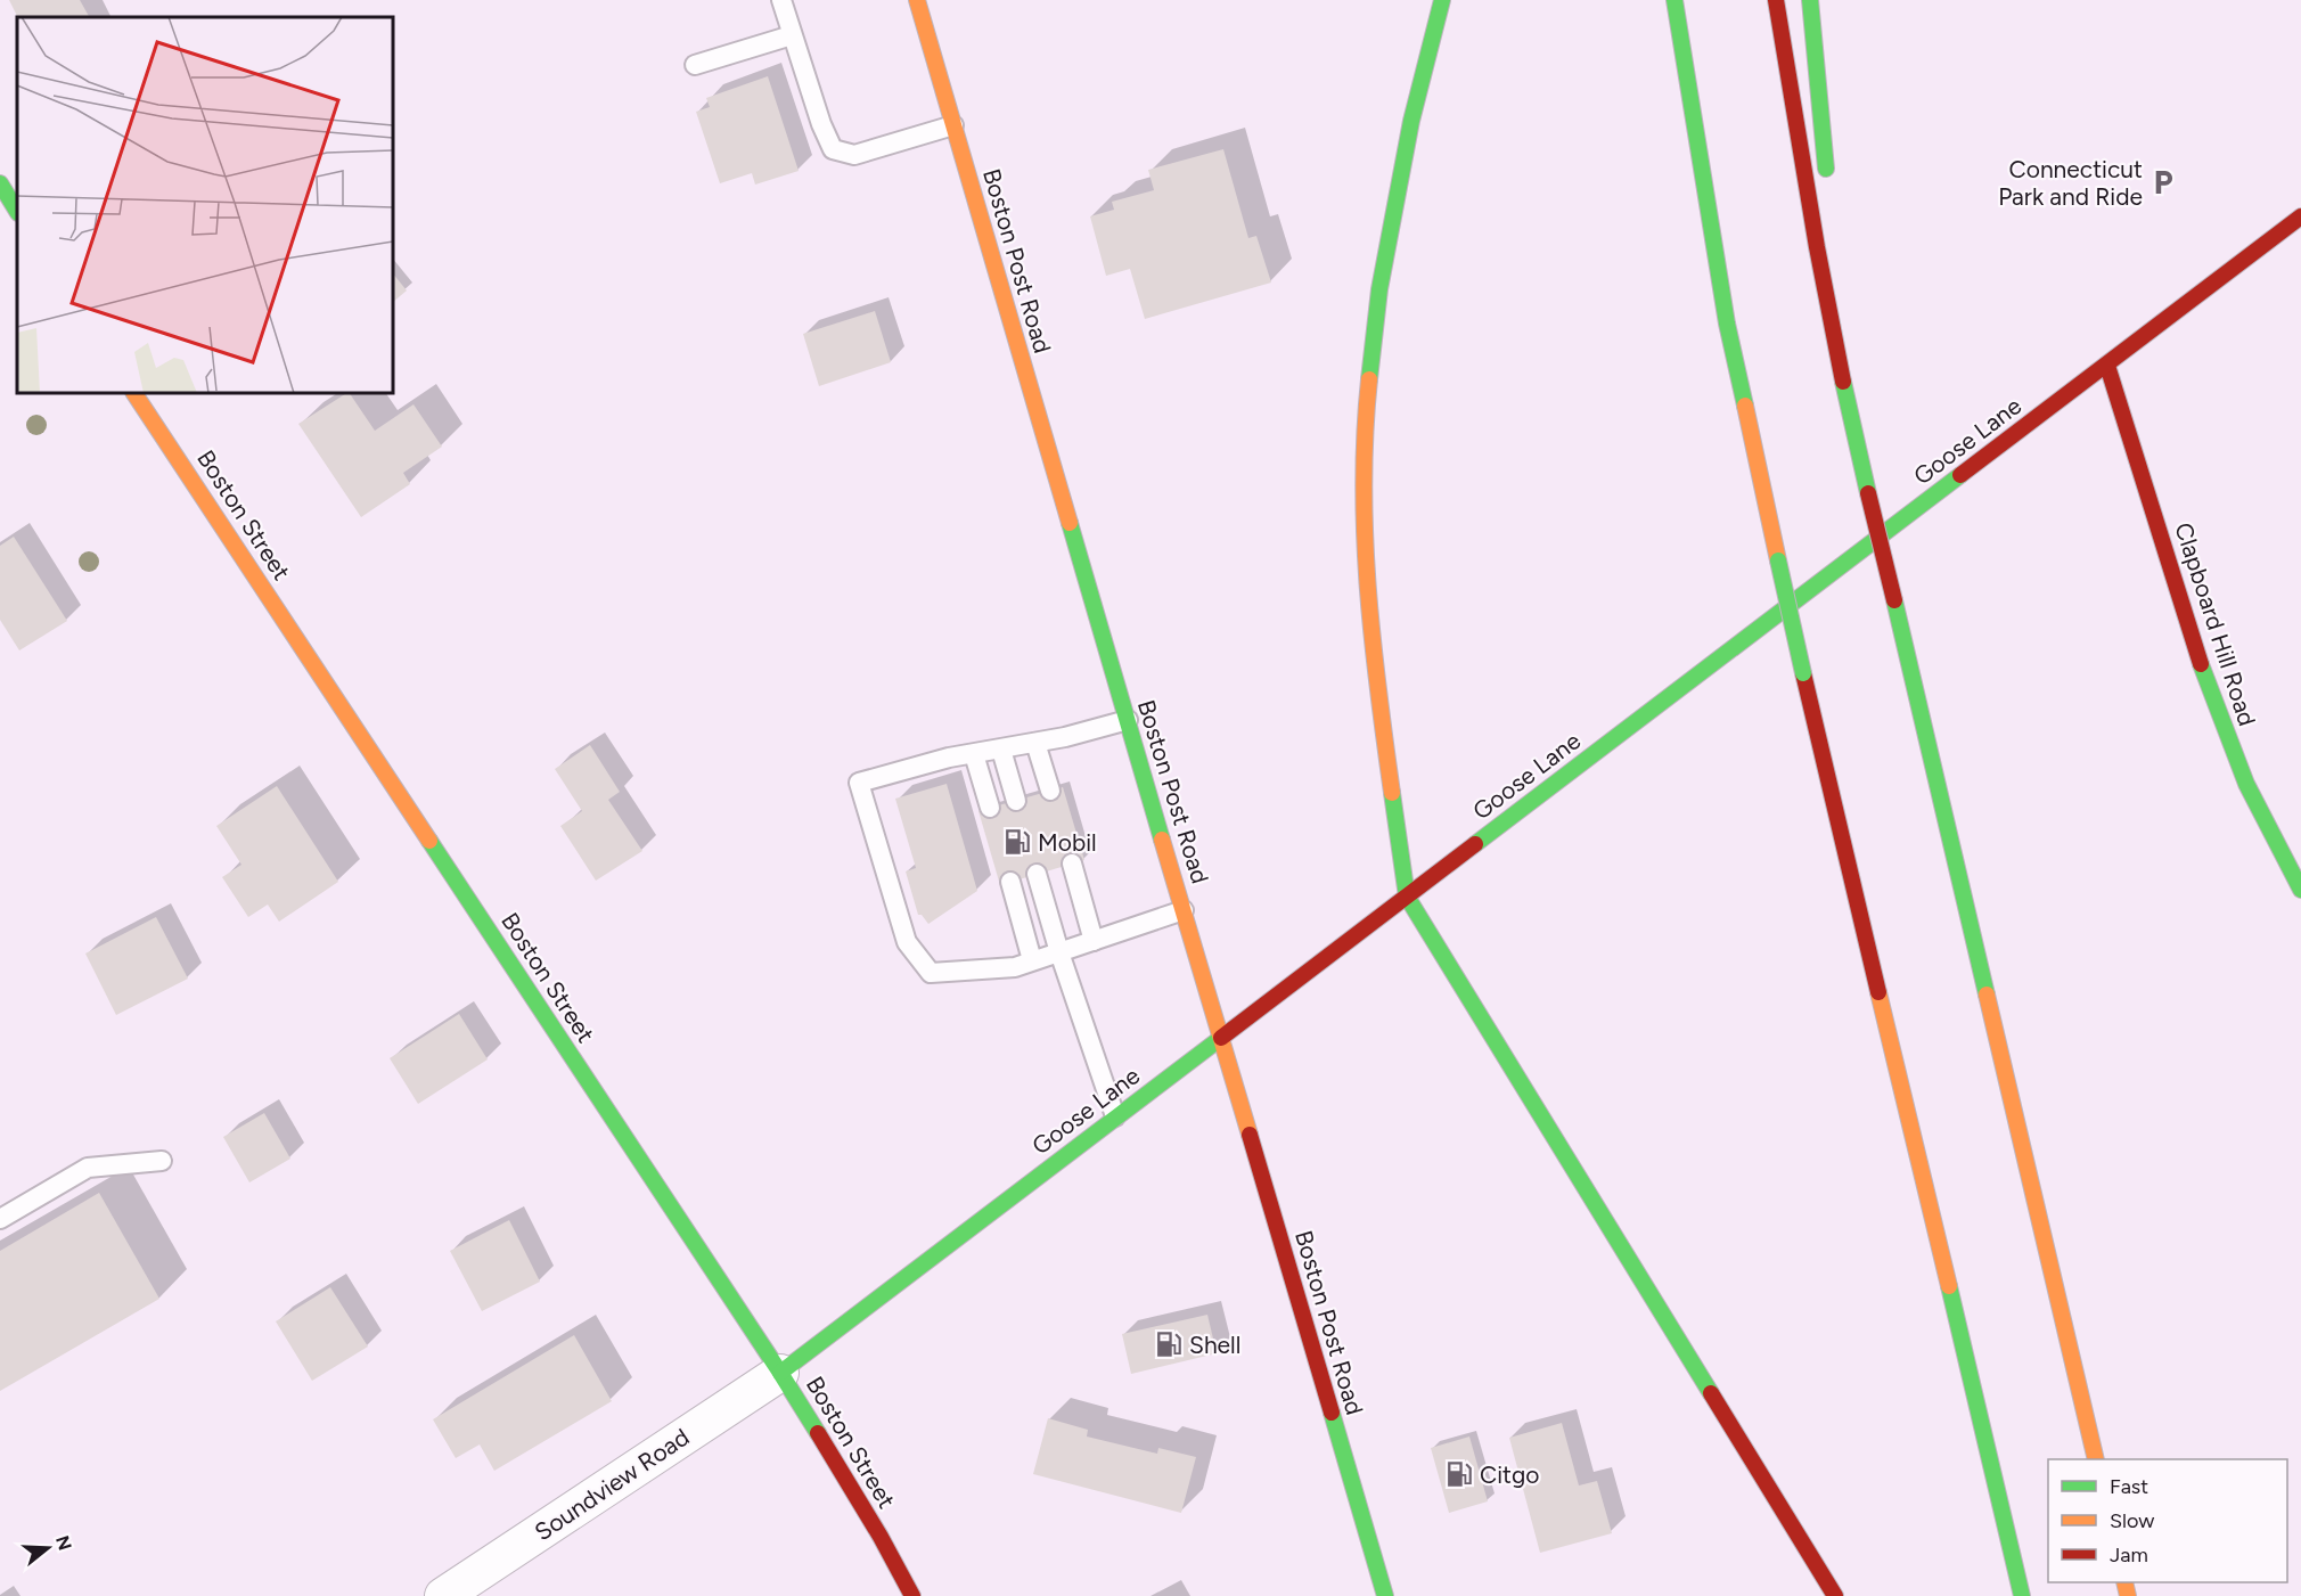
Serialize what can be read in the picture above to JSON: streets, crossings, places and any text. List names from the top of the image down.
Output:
{
  "streets": {
    "main road": [
      "Boston Post Road",
      "Goose Lane",
      "Boston Street",
      "Clapboard Hill Road"
    ],
    "street": ["Soundview Road"]
  },
  "crossings": [
    ["Boston Post Road", "Goose Lane"],
    ["Goose Lane", "Boston Street"],
    ["Goose Lane", "Clapboard Hill Road"],
    ["Goose Lane", "Soundview Road"],
    ["Boston Street", "Soundview Road"]
  ],
  "places": {
    "parking": ["Connecticut Park and Ride"],
    "fuel station": ["Mobil", "Shell", "Citgo"]
  },
  "legend": ["Fast", "Slow", "Jam"],
  "north": "right"
}
